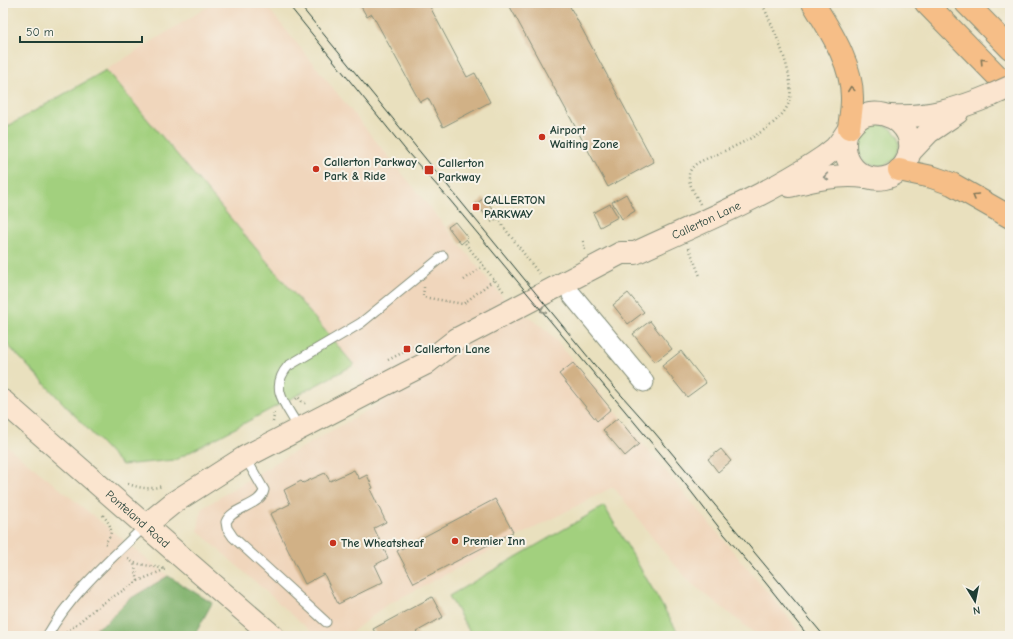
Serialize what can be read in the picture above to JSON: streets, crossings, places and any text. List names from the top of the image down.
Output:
{
  "streets": {
    "street": ["Callerton Lane", "Ponteland Road"]
  },
  "crossings": [
    ["Callerton Lane", "Ponteland Road"]
  ],
  "places": {
    "other": [
      "Airport Waiting Zone",
      "Callerton Parkway Park & Ride",
      "Premier Inn",
      "The Wheatsheaf"
    ],
    "transit": ["Callerton Parkway", "CALLERTON PARKWAY", "Callerton Lane"]
  },
  "scale_bar": "50 m",
  "north": "bottom"
}
